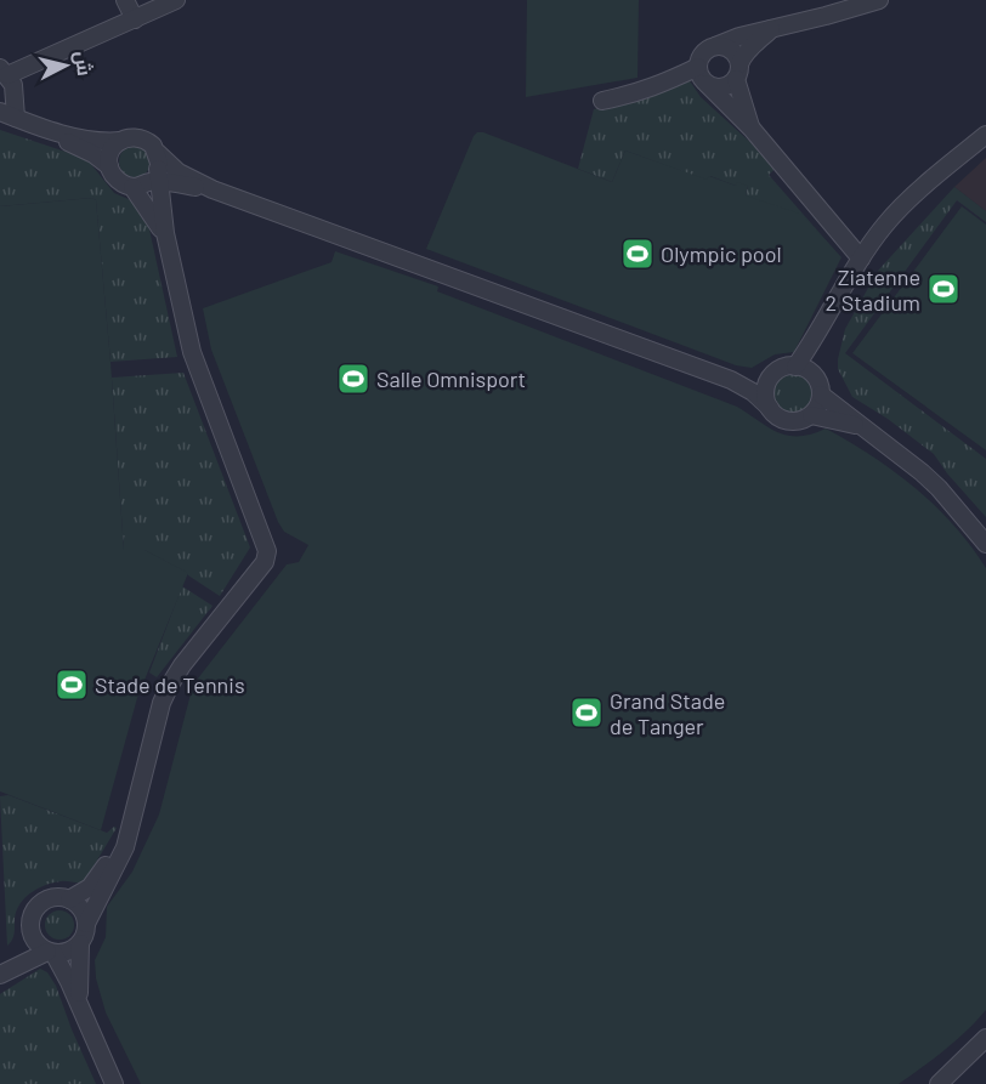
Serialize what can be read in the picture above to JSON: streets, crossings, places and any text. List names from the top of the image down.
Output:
{
  "places": {
    "sports": [
      "Olympic pool",
      "Ziatenne 2 Stadium",
      "Salle Omnisport",
      "Stade de Tennis",
      "Grand Stade de Tanger"
    ]
  },
  "north": "right"
}
